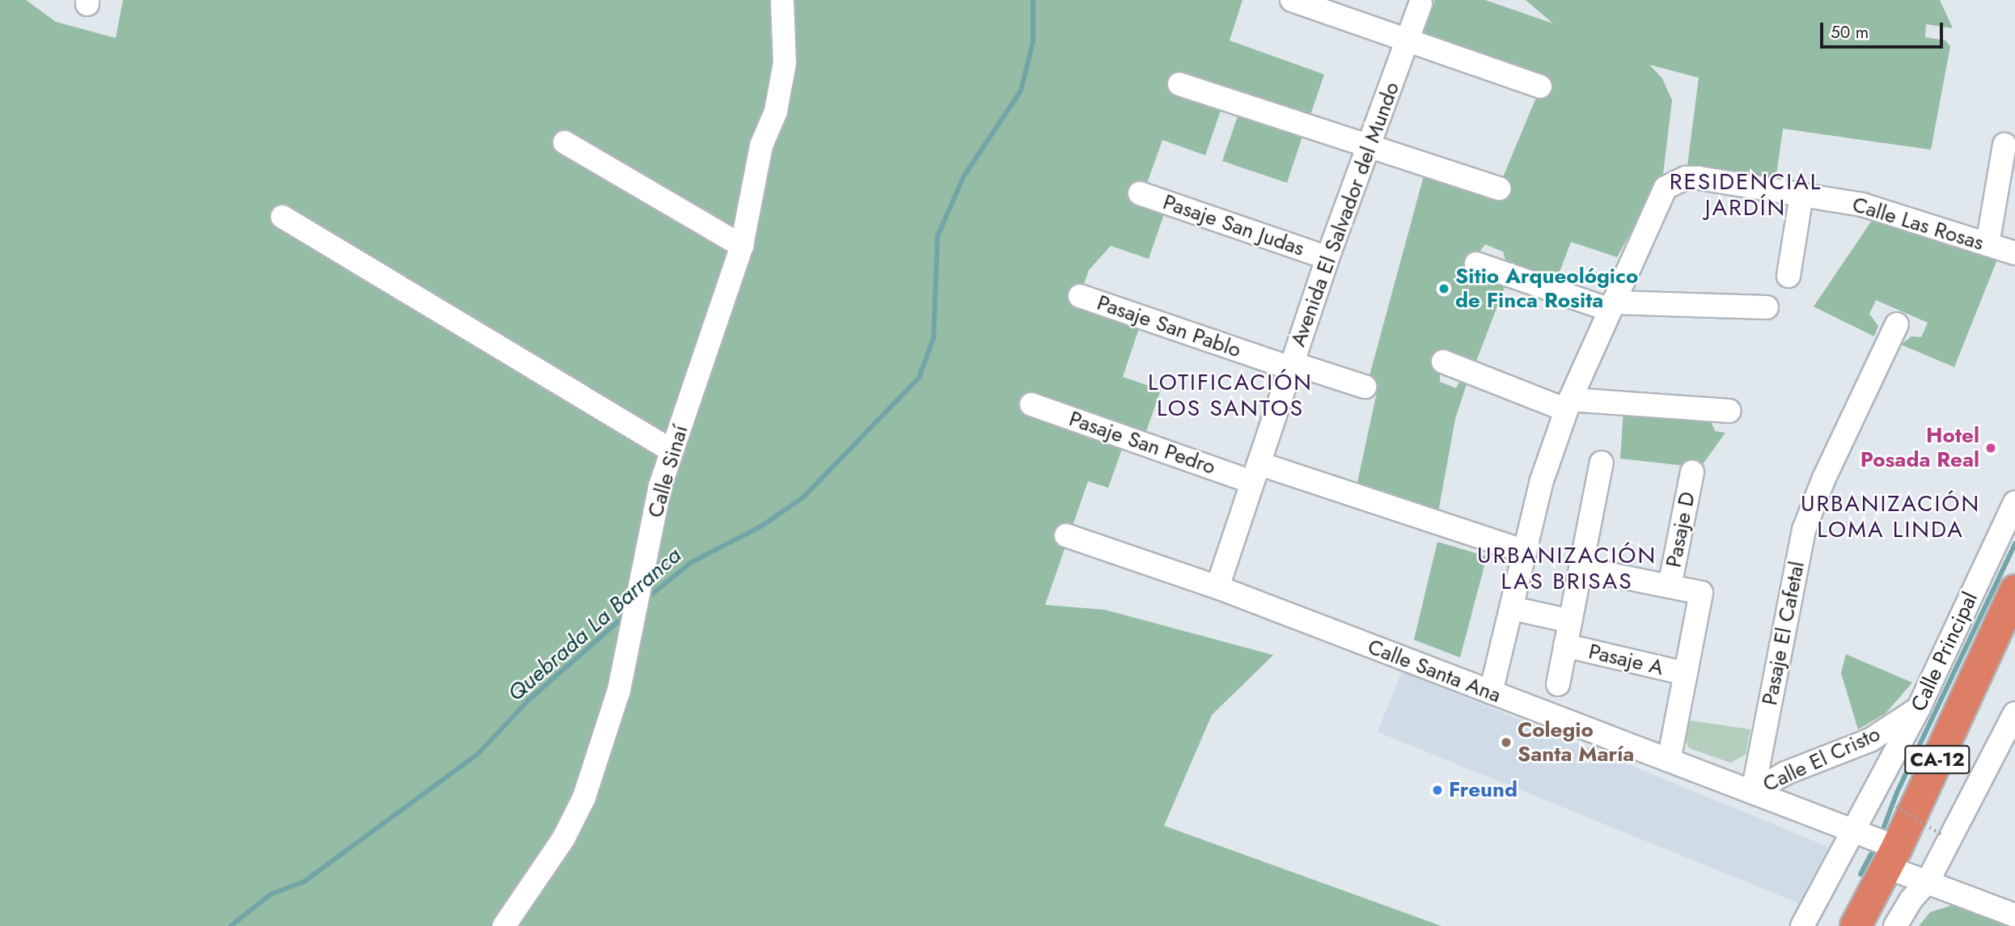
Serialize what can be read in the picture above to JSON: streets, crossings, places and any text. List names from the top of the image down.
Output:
{
  "streets": {
    "highway": ["CA-12"],
    "street": [
      "Avenida El Salvador del Mundo",
      "Calle Las Rosas",
      "Pasaje San Judas",
      "Pasaje San Pablo",
      "Pasaje San Pedro",
      "Calle Sinaí",
      "Pasaje D",
      "Pasaje El Cafetal",
      "Calle Principal",
      "Pasaje A",
      "Calle Santa Ana",
      "Calle El Cristo"
    ]
  },
  "crossings": [
    ["Avenida El Salvador del Mundo", "Pasaje San Judas"],
    ["Avenida El Salvador del Mundo", "Pasaje San Pablo"],
    ["Avenida El Salvador del Mundo", "Pasaje San Pedro"],
    ["Avenida El Salvador del Mundo", "Calle Santa Ana"],
    ["Pasaje El Cafetal", "Calle Santa Ana"],
    ["Pasaje El Cafetal", "Calle El Cristo"],
    ["Calle Principal", "Calle Santa Ana"],
    ["Calle Principal", "Calle El Cristo"],
    ["Calle Santa Ana", "Calle El Cristo"],
    ["Calle Santa Ana", "CA-12"]
  ],
  "districts": [
    "RESIDENCIAL JARDÍN",
    "LOTIFICACIÓN LOS SANTOS",
    "URBANIZACIÓN LOMA LINDA",
    "URBANIZACIÓN LAS BRISAS"
  ],
  "water": ["Quebrada La Barranca"],
  "places": [
    "Sitio Arqueológico de Finca Rosita",
    "Hotel Posada Real",
    "Colegio Santa María",
    "Freund"
  ],
  "scale_bar": "50 m"
}
